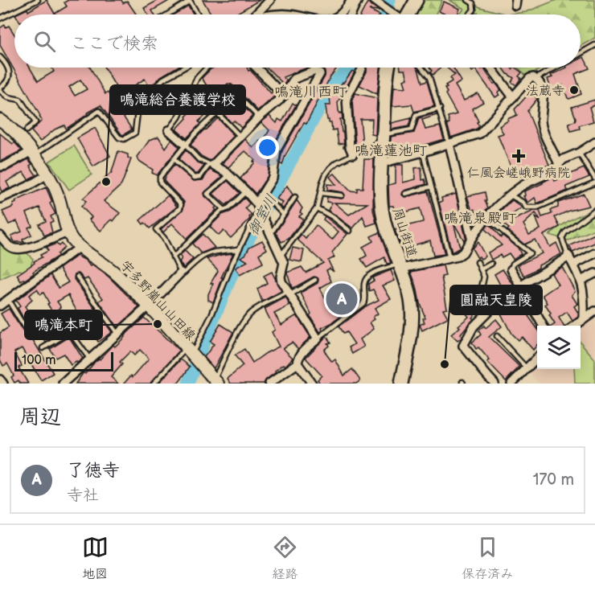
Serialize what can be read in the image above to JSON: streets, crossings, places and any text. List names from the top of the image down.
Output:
{
  "streets": {
    "highway": ["周山街道"],
    "main road": ["宇多野嵐山山田線"]
  },
  "districts": ["鳴滝川西町", "鳴滝蓮池町", "鳴滝泉殿町"],
  "water": ["御室川"],
  "places": {
    "other": [
      "法蔵寺",
      "鳴滝総合養護学校",
      "鳴滝本町",
      "圓融天皇陵"
    ],
    "health": ["仁風会嵯峨野病院"]
  },
  "scale_bar": "100 m",
  "page": {
    "search": "ここで検索",
    "pins": "A",
    "scale": "100 m",
    "heading": "周辺",
    "list": [
      {
        "mark": "A",
        "name": "了徳寺",
        "note": "寺社",
        "value": "170 m"
      }
    ],
    "nav": ["地図", "経路", "保存済み"]
  }
}
